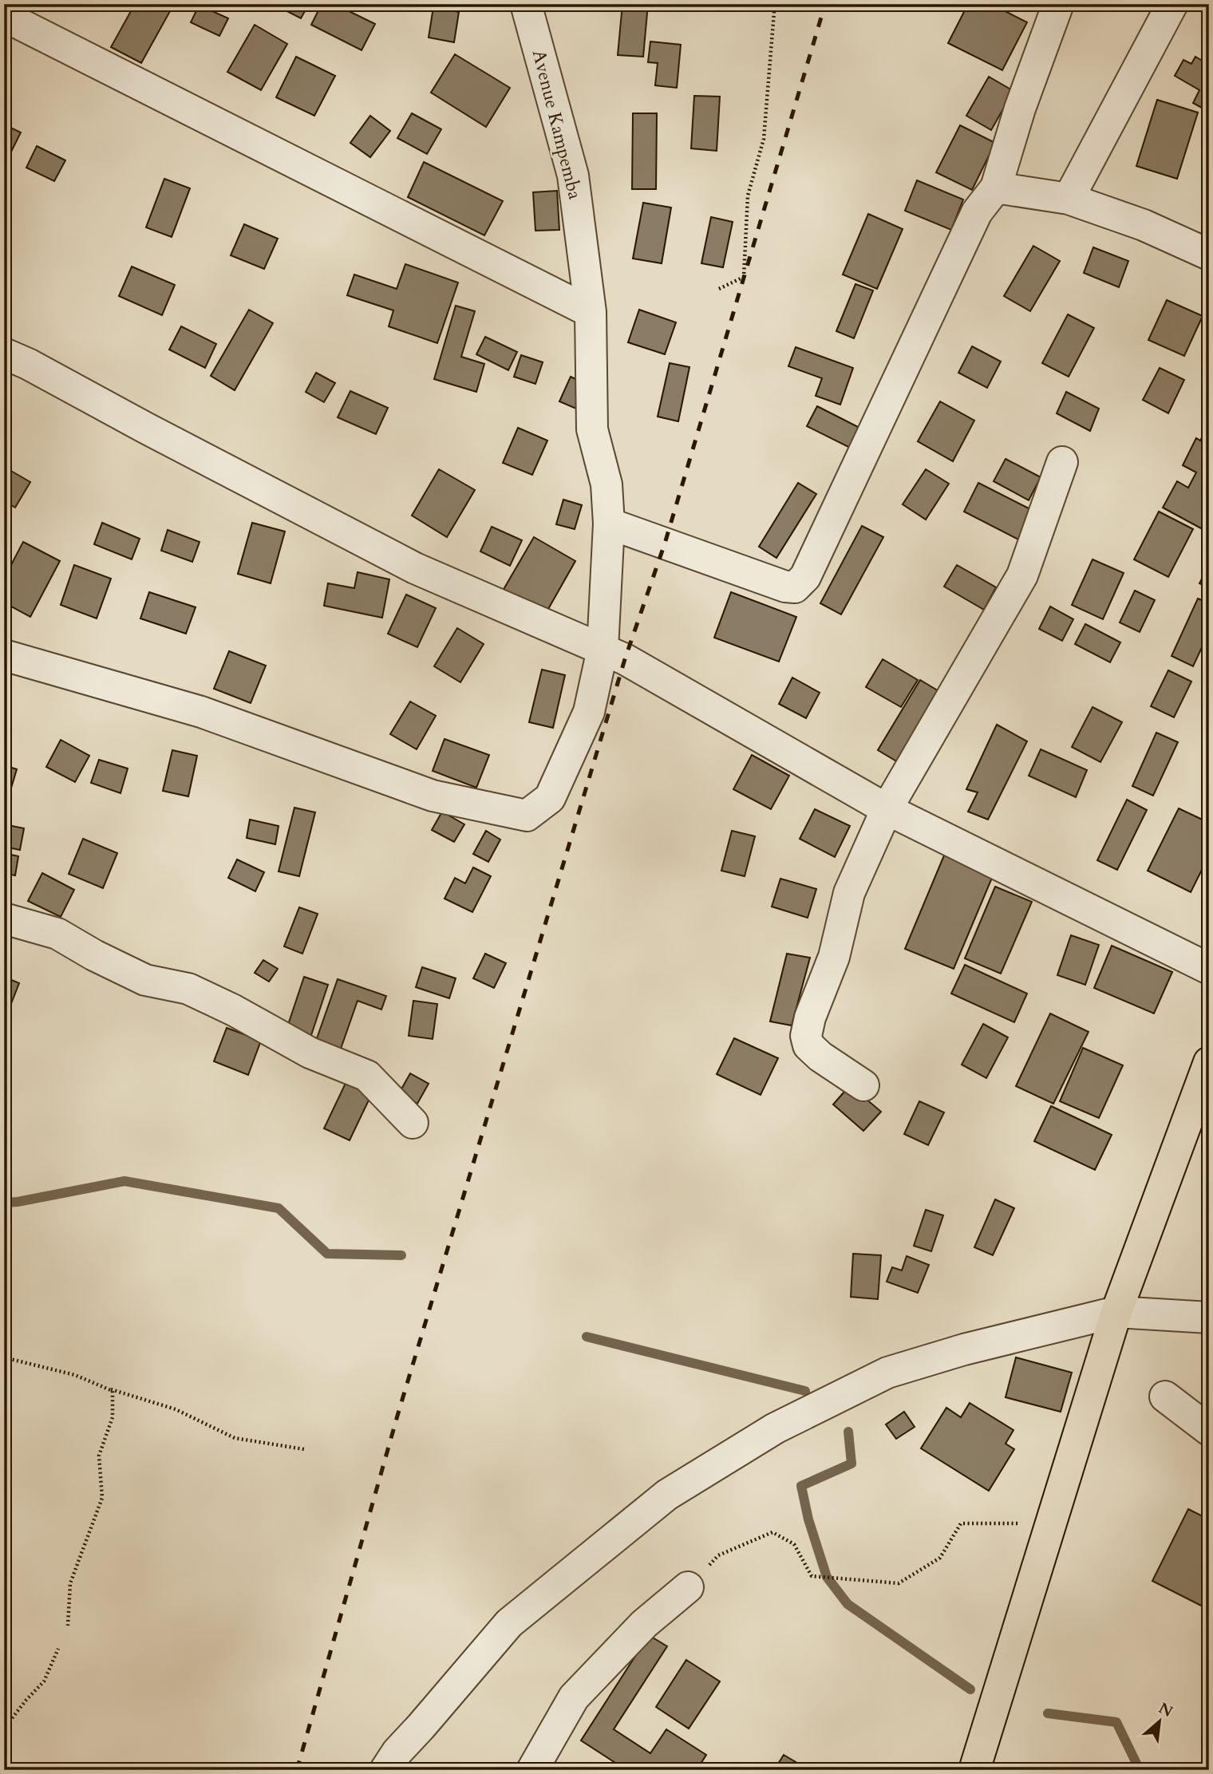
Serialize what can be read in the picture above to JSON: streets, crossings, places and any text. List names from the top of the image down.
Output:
{
  "streets": {
    "street": ["Avenue Kampemba"]
  },
  "north": "top right"
}
